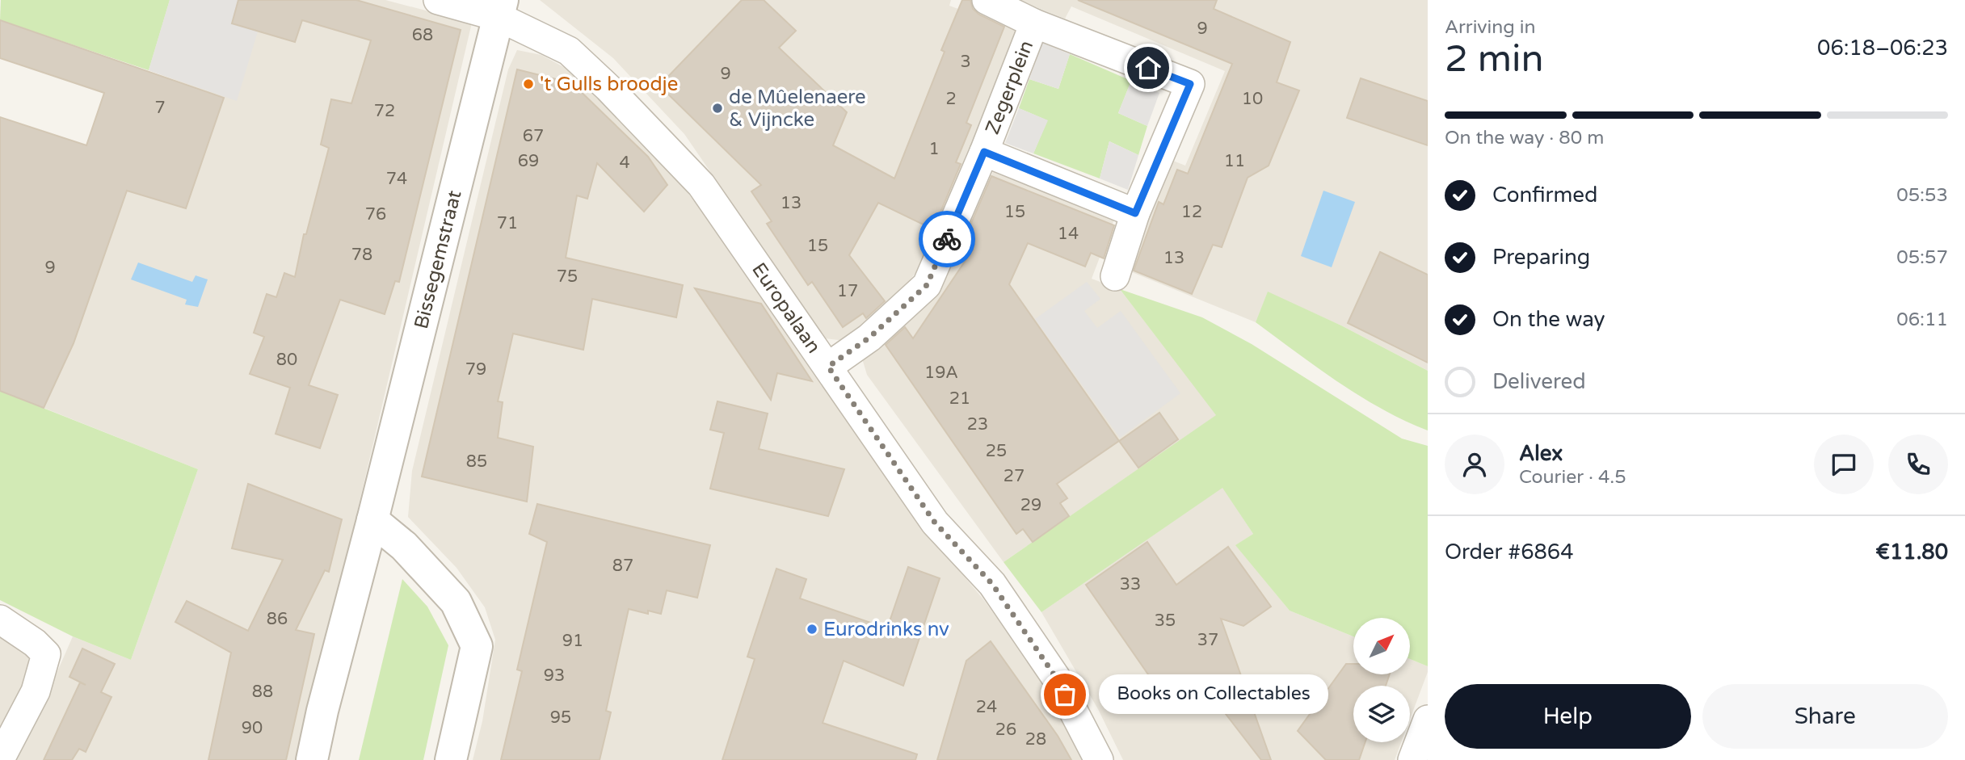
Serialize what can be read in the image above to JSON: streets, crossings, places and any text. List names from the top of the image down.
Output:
{
  "streets": {
    "street": ["Zegerplein", "Bissegemstraat", "Europalaan"]
  },
  "crossings": [
    ["Zegerplein", "Europalaan"],
    ["Bissegemstraat", "Europalaan"]
  ],
  "places": [
    "'t Gulls broodje",
    "de Mûelenaere & Vijncke",
    "Eurodrinks nv",
    "Books on Collectables"
  ],
  "house_numbers": [
    "9",
    "68",
    "3",
    "9",
    "2",
    "10",
    "7",
    "72",
    "67",
    "1",
    "69",
    "11",
    "4",
    "74",
    "13",
    "15",
    "12",
    "76",
    "71",
    "14",
    "15",
    "78",
    "13",
    "9",
    "75",
    "17",
    "80",
    "79",
    "19A",
    "21",
    "23",
    "25",
    "85",
    "27",
    "29",
    "87",
    "33",
    "86",
    "35",
    "37",
    "91",
    "93",
    "88",
    "24",
    "95",
    "90",
    "26",
    "28"
  ],
  "north": "top right",
  "page": {
    "heading": ["2 min", "Arriving in", "06:18–06:23"],
    "panel": [
      "Alex",
      "Courier · 4.5",
      "Order #6864",
      "€11.80"
    ],
    "bar": "On the way · 80 m",
    "list": [
      ["Confirmed", "05:53"],
      ["Preparing", "05:57"],
      ["On the way", "06:11"],
      "Delivered"
    ],
    "buttons": ["Help", "Share"],
    "bubble": "Books on Collectables"
  }
}
